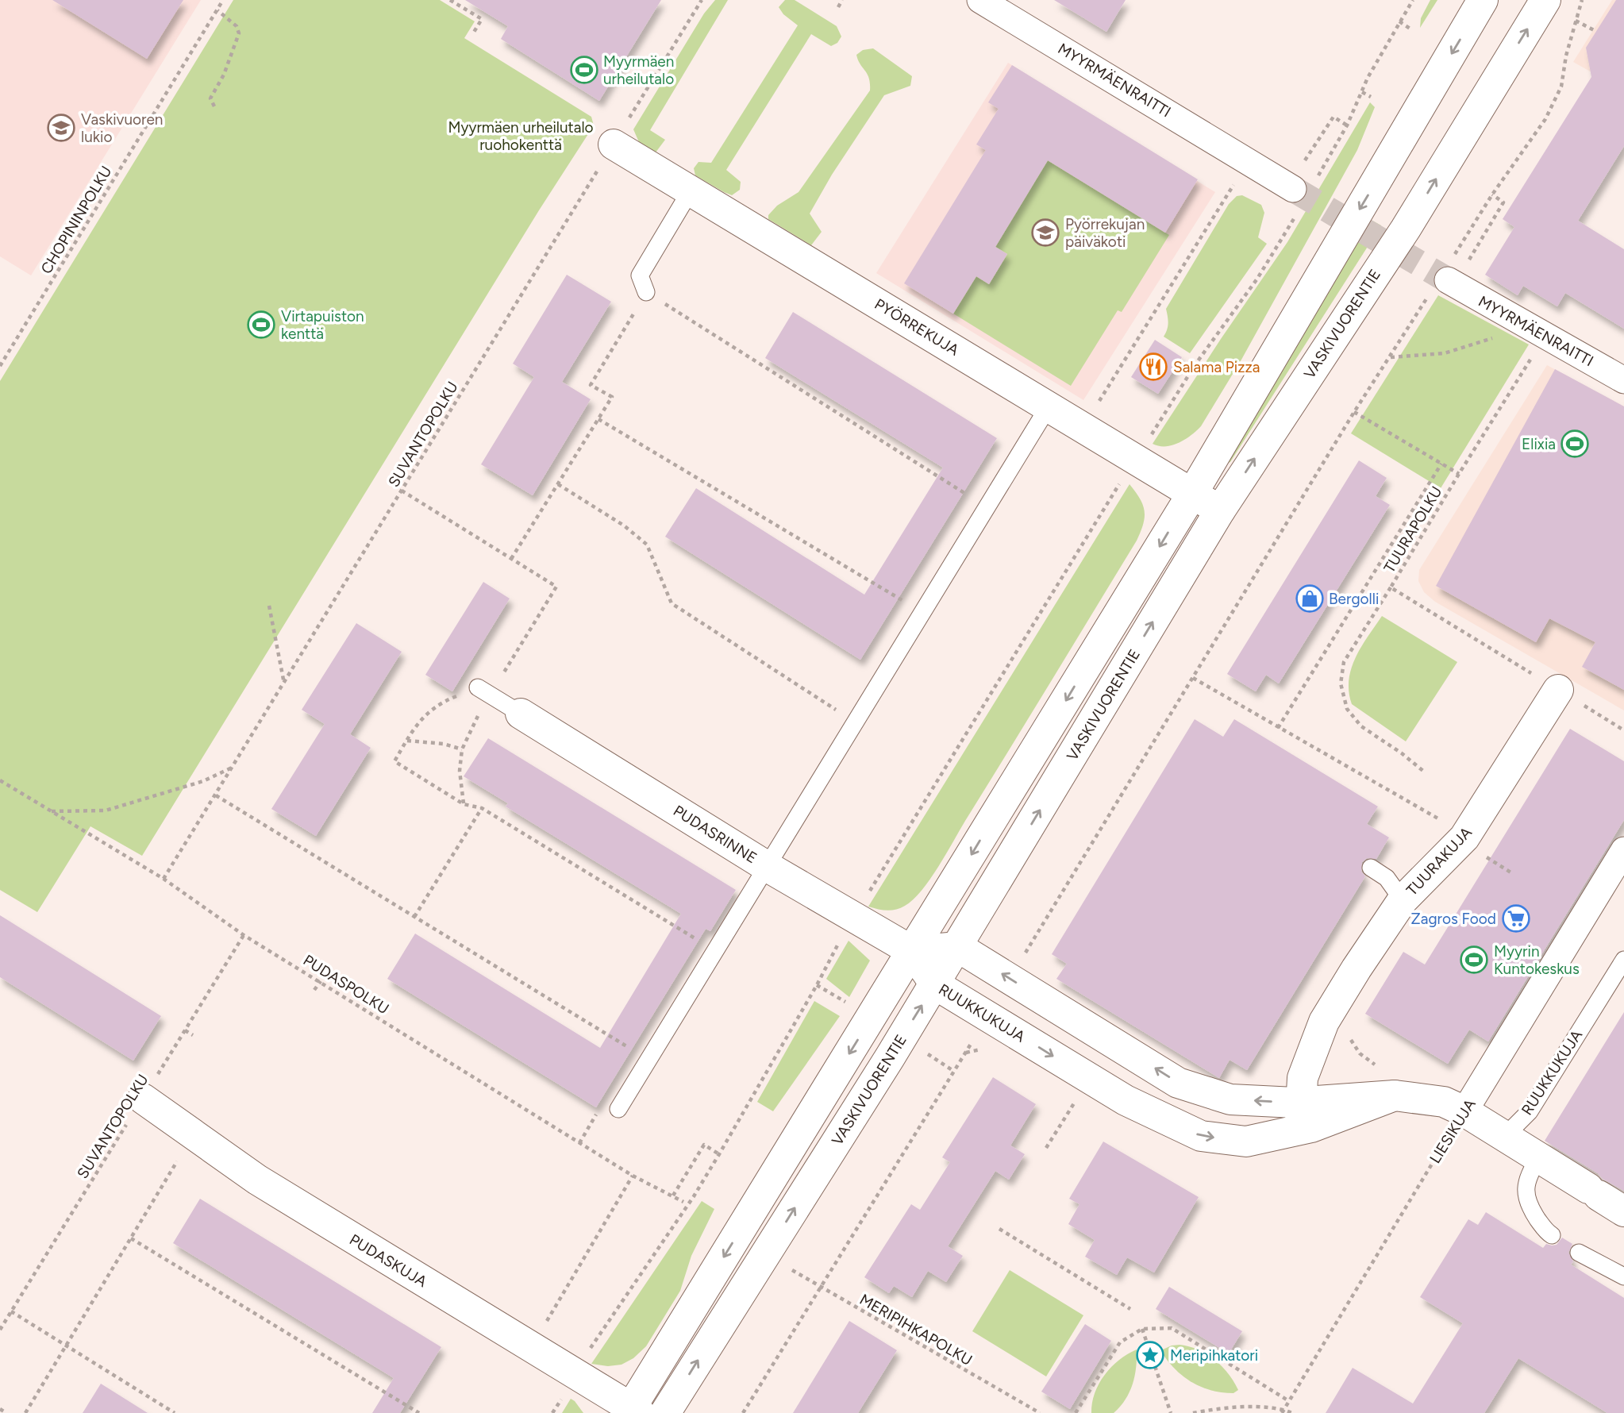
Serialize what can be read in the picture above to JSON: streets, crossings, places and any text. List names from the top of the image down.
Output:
{
  "streets": {
    "street": [
      "MYYRMÄENRAITTI",
      "VASKIVUORENTIE",
      "PYÖRREKUJA",
      "PUDASRINNE",
      "TUURAKUJA",
      "RUUKKUKUJA",
      "LIESIKUJA",
      "PUDASKUJA"
    ],
    "path": [
      "CHOPININPOLKU",
      "SUVANTOPOLKU",
      "TUURAPOLKU",
      "PUDASPOLKU",
      "MERIPIHKAPOLKU"
    ]
  },
  "crossings": [
    ["MYYRMÄENRAITTI", "TUURAPOLKU"],
    ["VASKIVUORENTIE", "PYÖRREKUJA"],
    ["VASKIVUORENTIE", "RUUKKUKUJA"],
    ["PYÖRREKUJA", "SUVANTOPOLKU"],
    ["SUVANTOPOLKU", "PUDASPOLKU"],
    ["SUVANTOPOLKU", "PUDASKUJA"],
    ["TUURAPOLKU", "TUURAKUJA"],
    ["PUDASRINNE", "RUUKKUKUJA"],
    ["TUURAKUJA", "RUUKKUKUJA"],
    ["RUUKKUKUJA", "LIESIKUJA"]
  ],
  "parks": ["Myyrmäen urheilutalo ruohokenttä"],
  "places": {
    "sports": [
      "Myyrmäen urheilutalo",
      "Virtapuiston kenttä",
      "Elixia",
      "Myyrin Kuntokeskus"
    ],
    "school or university": ["Vaskivuoren lukio", "Pyörrekujan päiväkoti"],
    "restaurant": ["Salama Pizza"],
    "shop": ["Bergolli"],
    "supermarket": ["Zagros Food"],
    "place": ["Meripihkatori"]
  }
}
